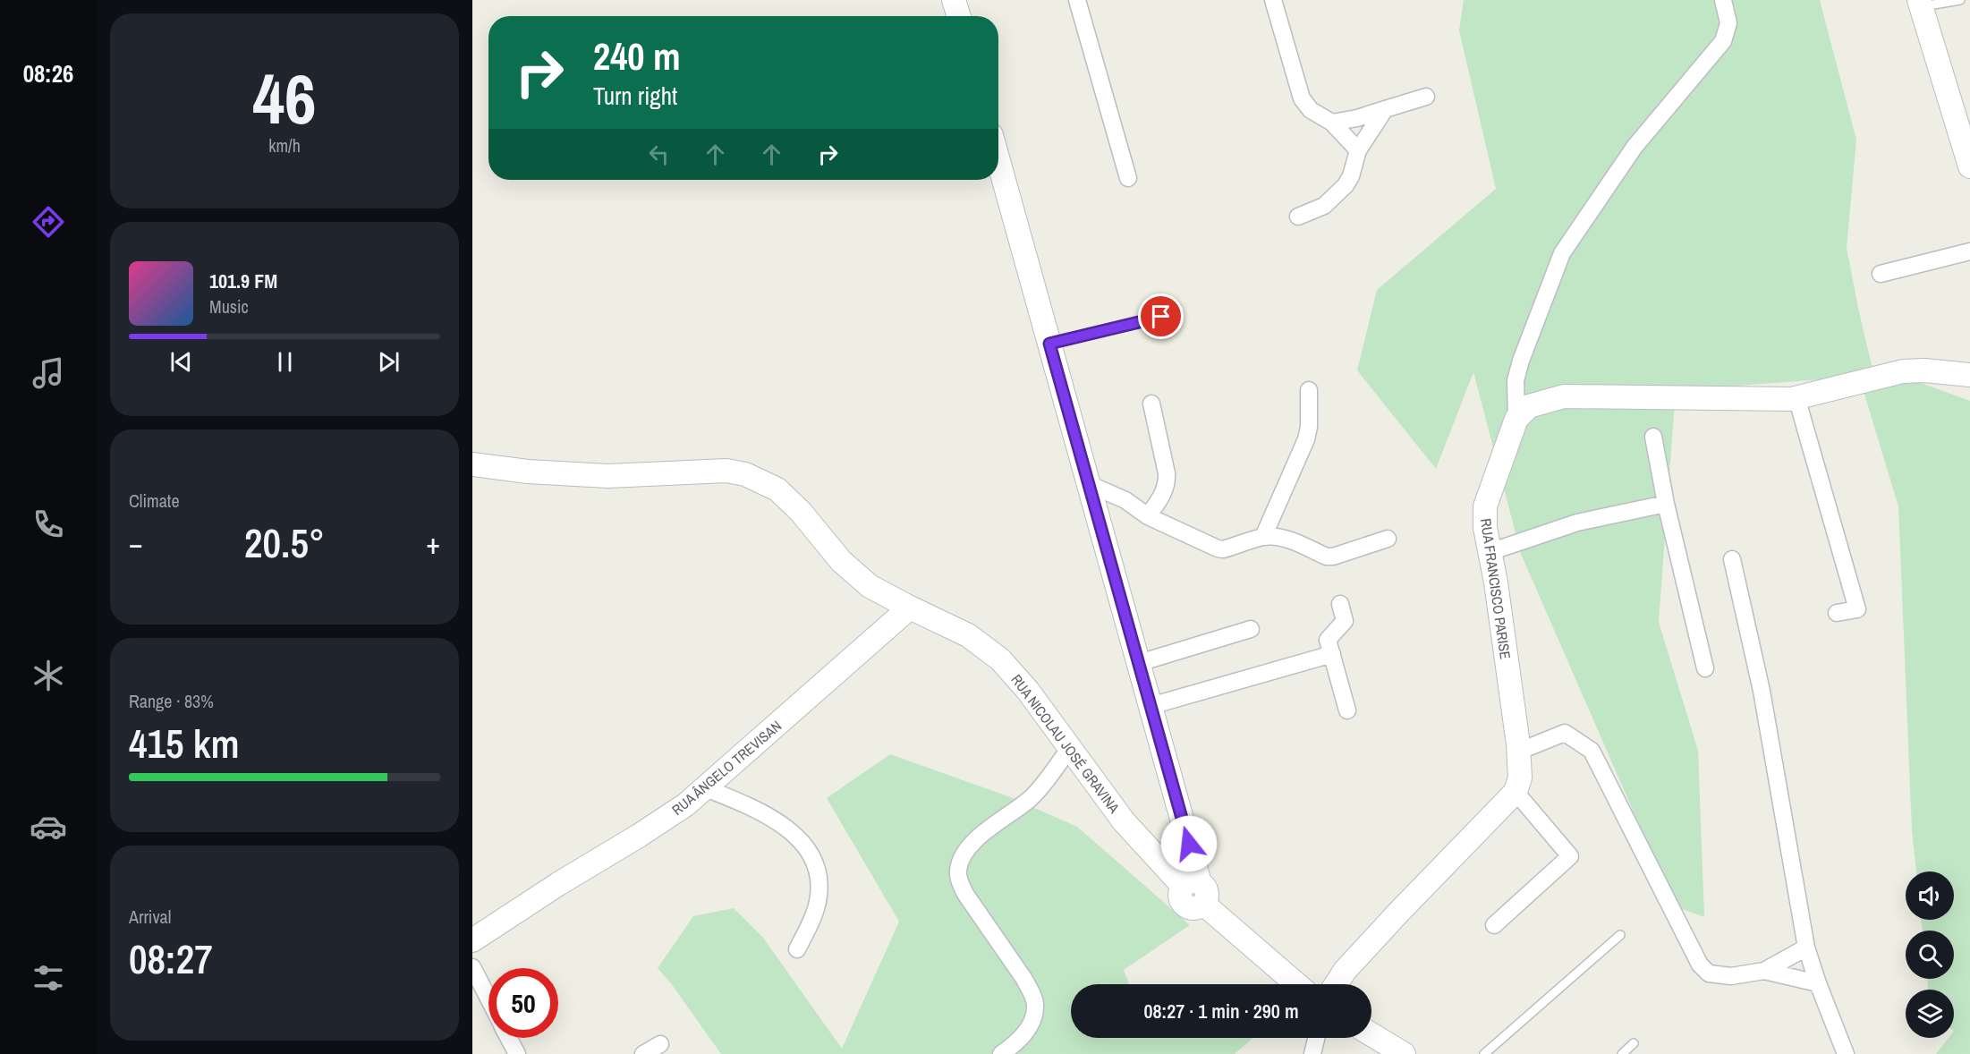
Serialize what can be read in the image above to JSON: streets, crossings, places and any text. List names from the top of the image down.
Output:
{
  "streets": {
    "main road": ["RUA FRANCISCO PARISE", "RUA NICOLAU JOSÉ GRAVINA", "RUA ÂNGELO TREVISAN"]
  },
  "crossings": [
    ["RUA NICOLAU JOSÉ GRAVINA", "RUA ÂNGELO TREVISAN"]
  ],
  "page": {
    "tabs": "08:26",
    "tile": [
      ["46", "km/h"],
      "Climate",
      ["Range · 83%", "415 km"],
      ["Arrival", "08:27"]
    ],
    "turn": ["240 m", "Turn right"],
    "song": ["101.9 FM", "Music"],
    "heat": ["−", "20.5°", "+"],
    "limit": "50",
    "trip": "08:27 · 1 min · 290 m"
  }
}
